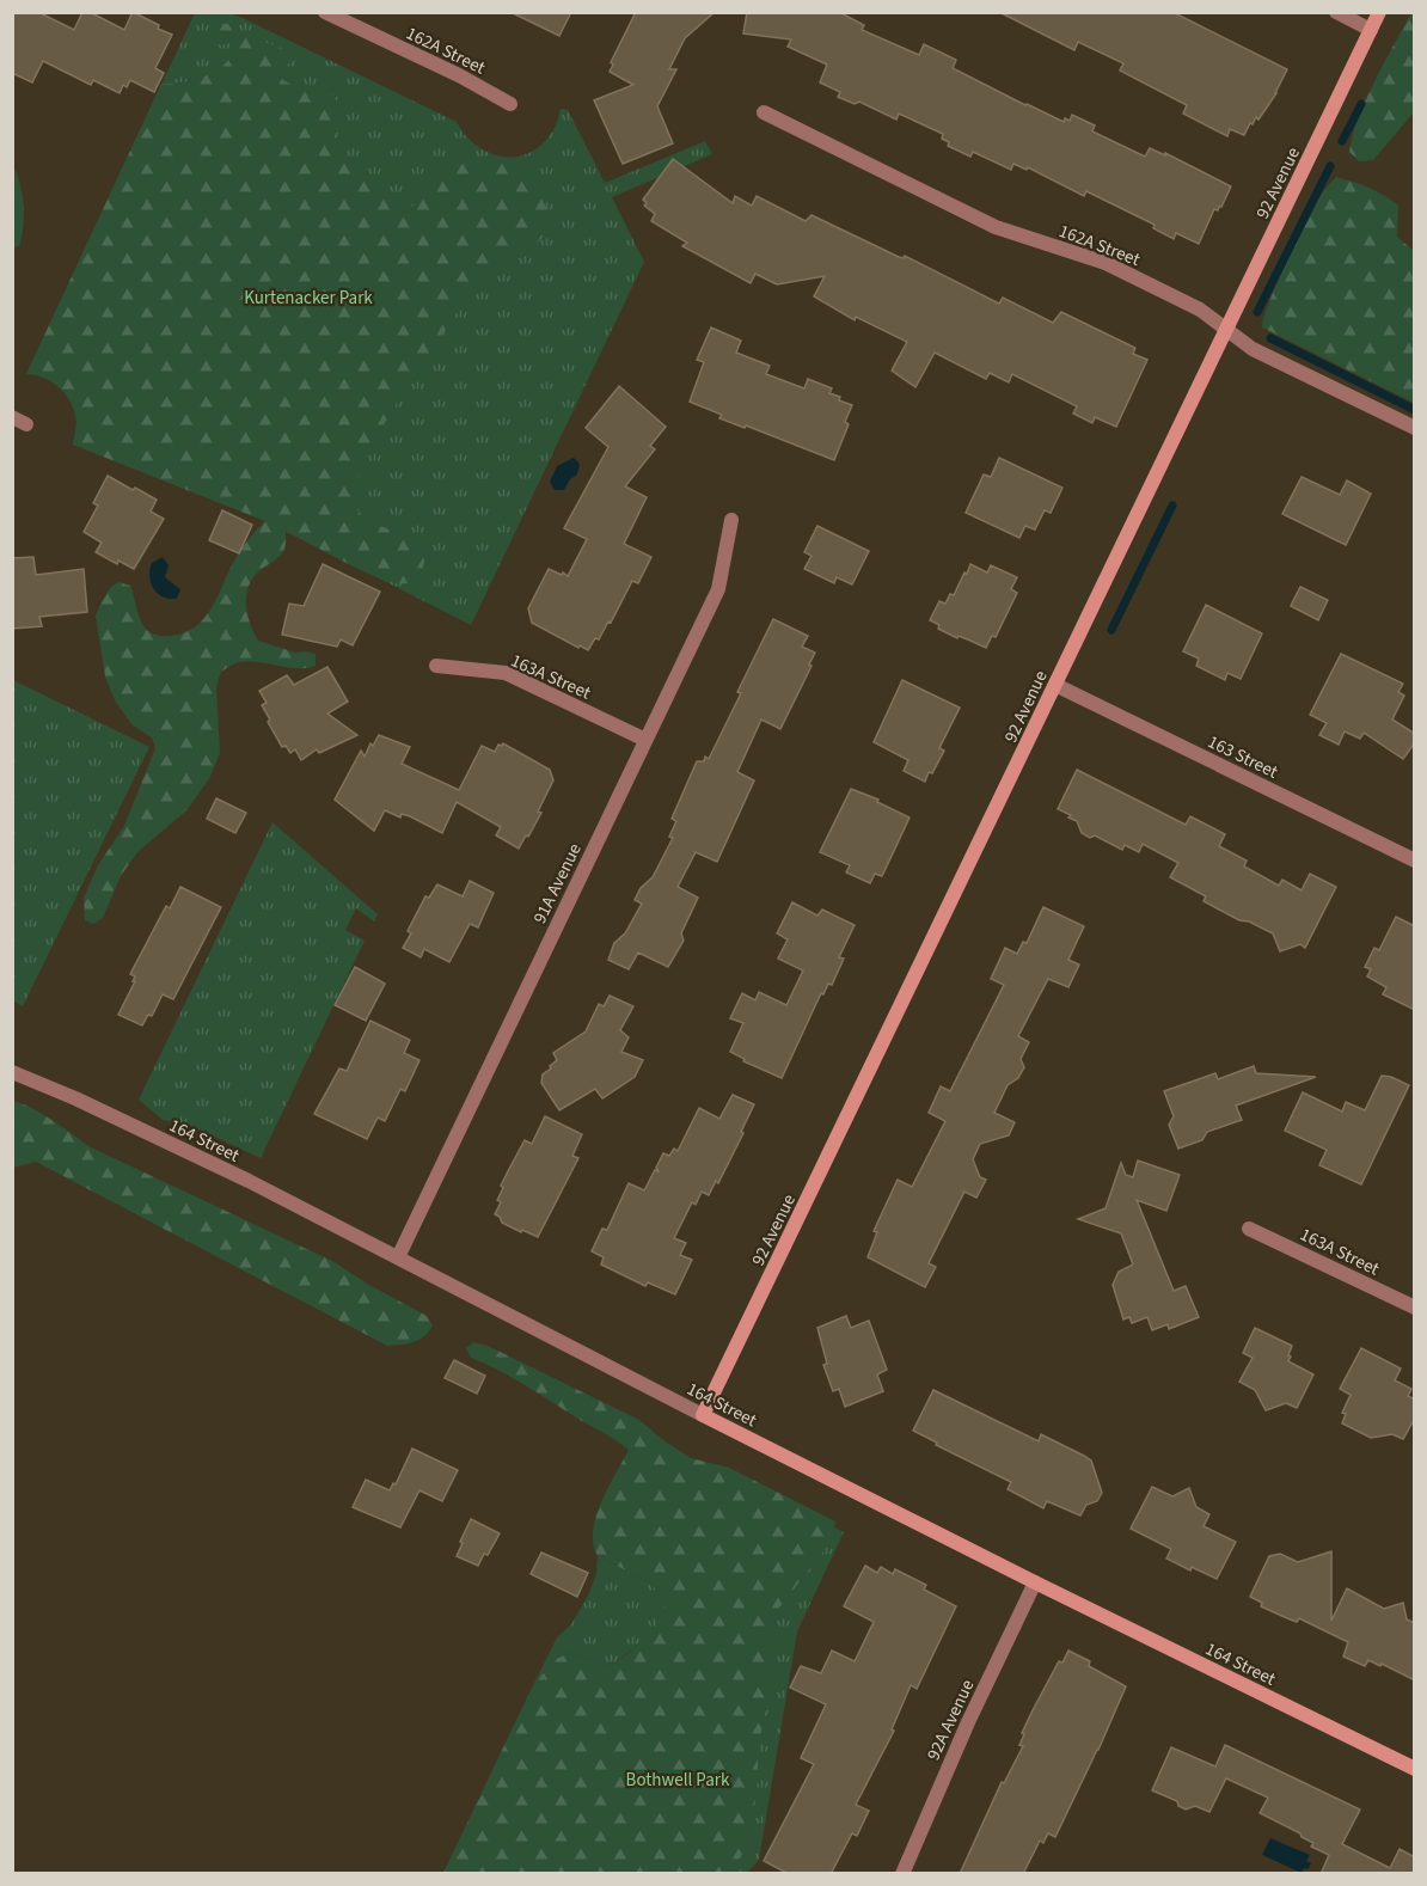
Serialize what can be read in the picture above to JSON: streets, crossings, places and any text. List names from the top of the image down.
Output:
{
  "streets": {
    "street": [
      "162A Street",
      "92 Avenue",
      "163A Street",
      "163 Street",
      "91A Avenue",
      "164 Street",
      "92A Avenue"
    ]
  },
  "crossings": [
    ["162A Street", "92 Avenue"],
    ["92 Avenue", "163 Street"],
    ["92 Avenue", "164 Street"],
    ["163A Street", "91A Avenue"],
    ["91A Avenue", "164 Street"],
    ["164 Street", "92A Avenue"]
  ],
  "parks": ["Kurtenacker Park", "Bothwell Park"]
}
